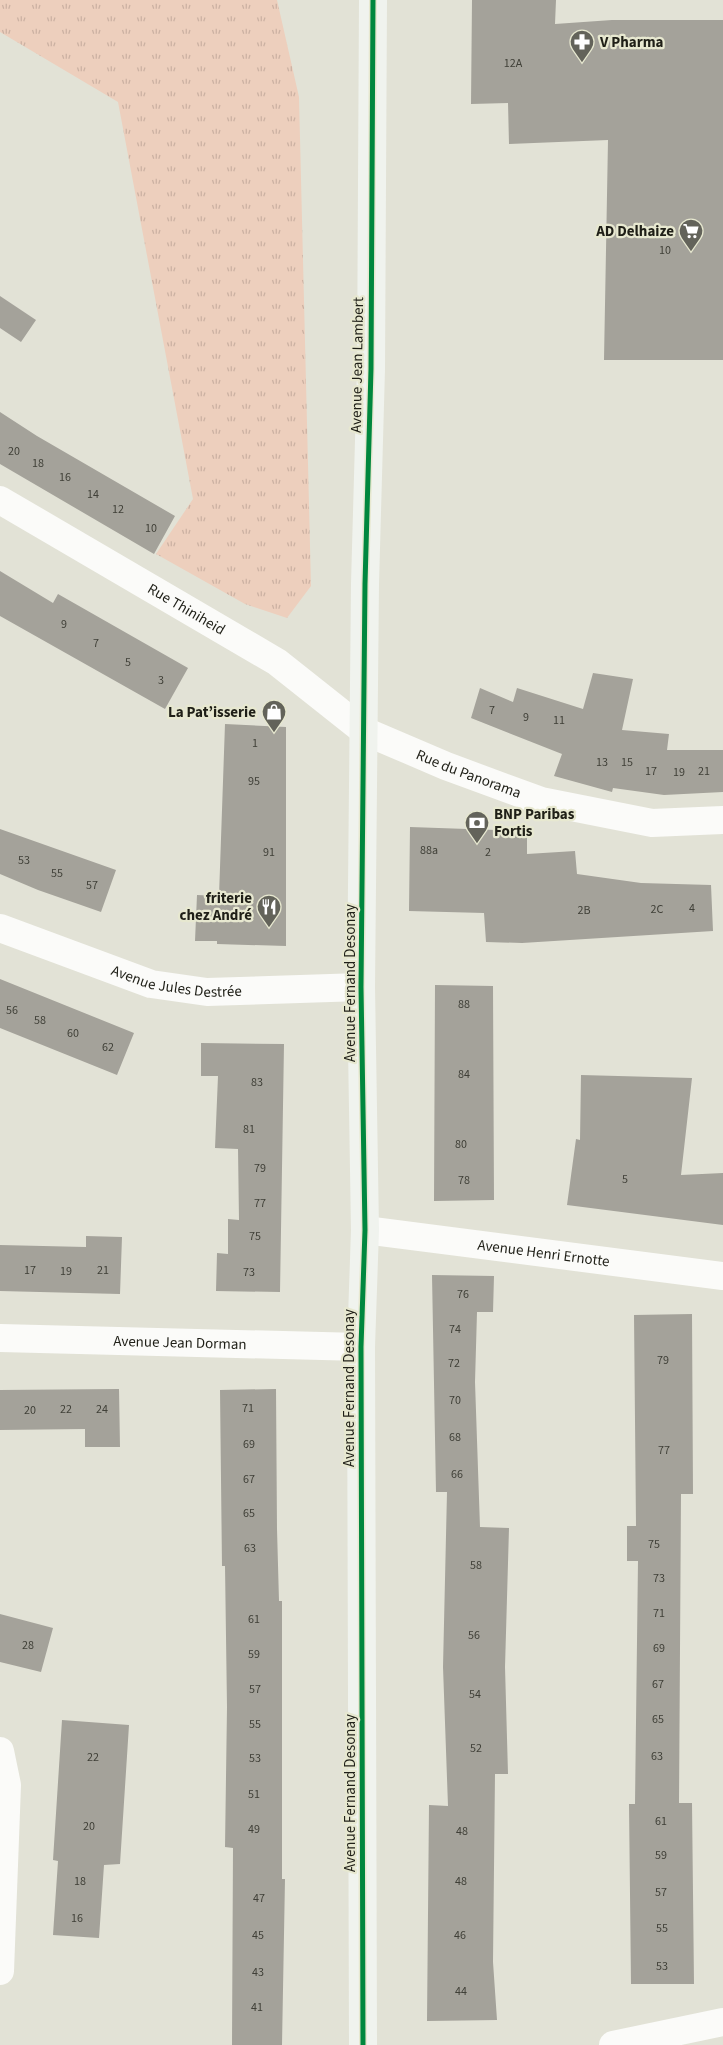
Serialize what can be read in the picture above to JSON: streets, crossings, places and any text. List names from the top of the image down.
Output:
{
  "streets": {
    "main road": ["Avenue Jean Lambert", "Avenue Fernand Desonay"],
    "street": [
      "Rue Thiniheid",
      "Rue du Panorama",
      "Avenue Jules Destrée",
      "Avenue Henri Ernotte",
      "Avenue Jean Dorman"
    ]
  },
  "crossings": [
    ["Avenue Jean Lambert", "Rue Thiniheid"],
    ["Avenue Jean Lambert", "Rue du Panorama"],
    ["Avenue Jean Lambert", "Avenue Fernand Desonay"],
    ["Rue Thiniheid", "Rue du Panorama"],
    ["Rue Thiniheid", "Avenue Fernand Desonay"],
    ["Rue du Panorama", "Avenue Fernand Desonay"],
    ["Avenue Jules Destrée", "Avenue Fernand Desonay"],
    ["Avenue Fernand Desonay", "Avenue Henri Ernotte"],
    ["Avenue Fernand Desonay", "Avenue Jean Dorman"]
  ],
  "places": {
    "pharmacy": ["V Pharma"],
    "supermarket": ["AD Delhaize"],
    "shop": ["La Pat’isserie"],
    "bank": ["BNP Paribas Fortis"],
    "restaurant": ["friterie chez André"]
  },
  "house_numbers": [
    "12A",
    "10",
    "20",
    "18",
    "16",
    "14",
    "12",
    "10",
    "9",
    "7",
    "5",
    "3",
    "7",
    "9",
    "11",
    "1",
    "13",
    "15",
    "17",
    "21",
    "19",
    "95",
    "88a",
    "91",
    "2",
    "53",
    "55",
    "57",
    "4",
    "2C",
    "2B",
    "88",
    "56",
    "58",
    "60",
    "62",
    "84",
    "83",
    "81",
    "80",
    "79",
    "5",
    "78",
    "77",
    "75",
    "17",
    "21",
    "19",
    "73",
    "76",
    "74",
    "79",
    "72",
    "70",
    "71",
    "22",
    "24",
    "20",
    "68",
    "69",
    "77",
    "66",
    "67",
    "65",
    "75",
    "63",
    "58",
    "73",
    "71",
    "61",
    "56",
    "28",
    "69",
    "59",
    "67",
    "57",
    "54",
    "65",
    "55",
    "52",
    "63",
    "22",
    "53",
    "51",
    "61",
    "20",
    "49",
    "48",
    "59",
    "18",
    "48",
    "57",
    "47",
    "16",
    "55",
    "45",
    "46",
    "53",
    "43",
    "44",
    "41"
  ]
}
